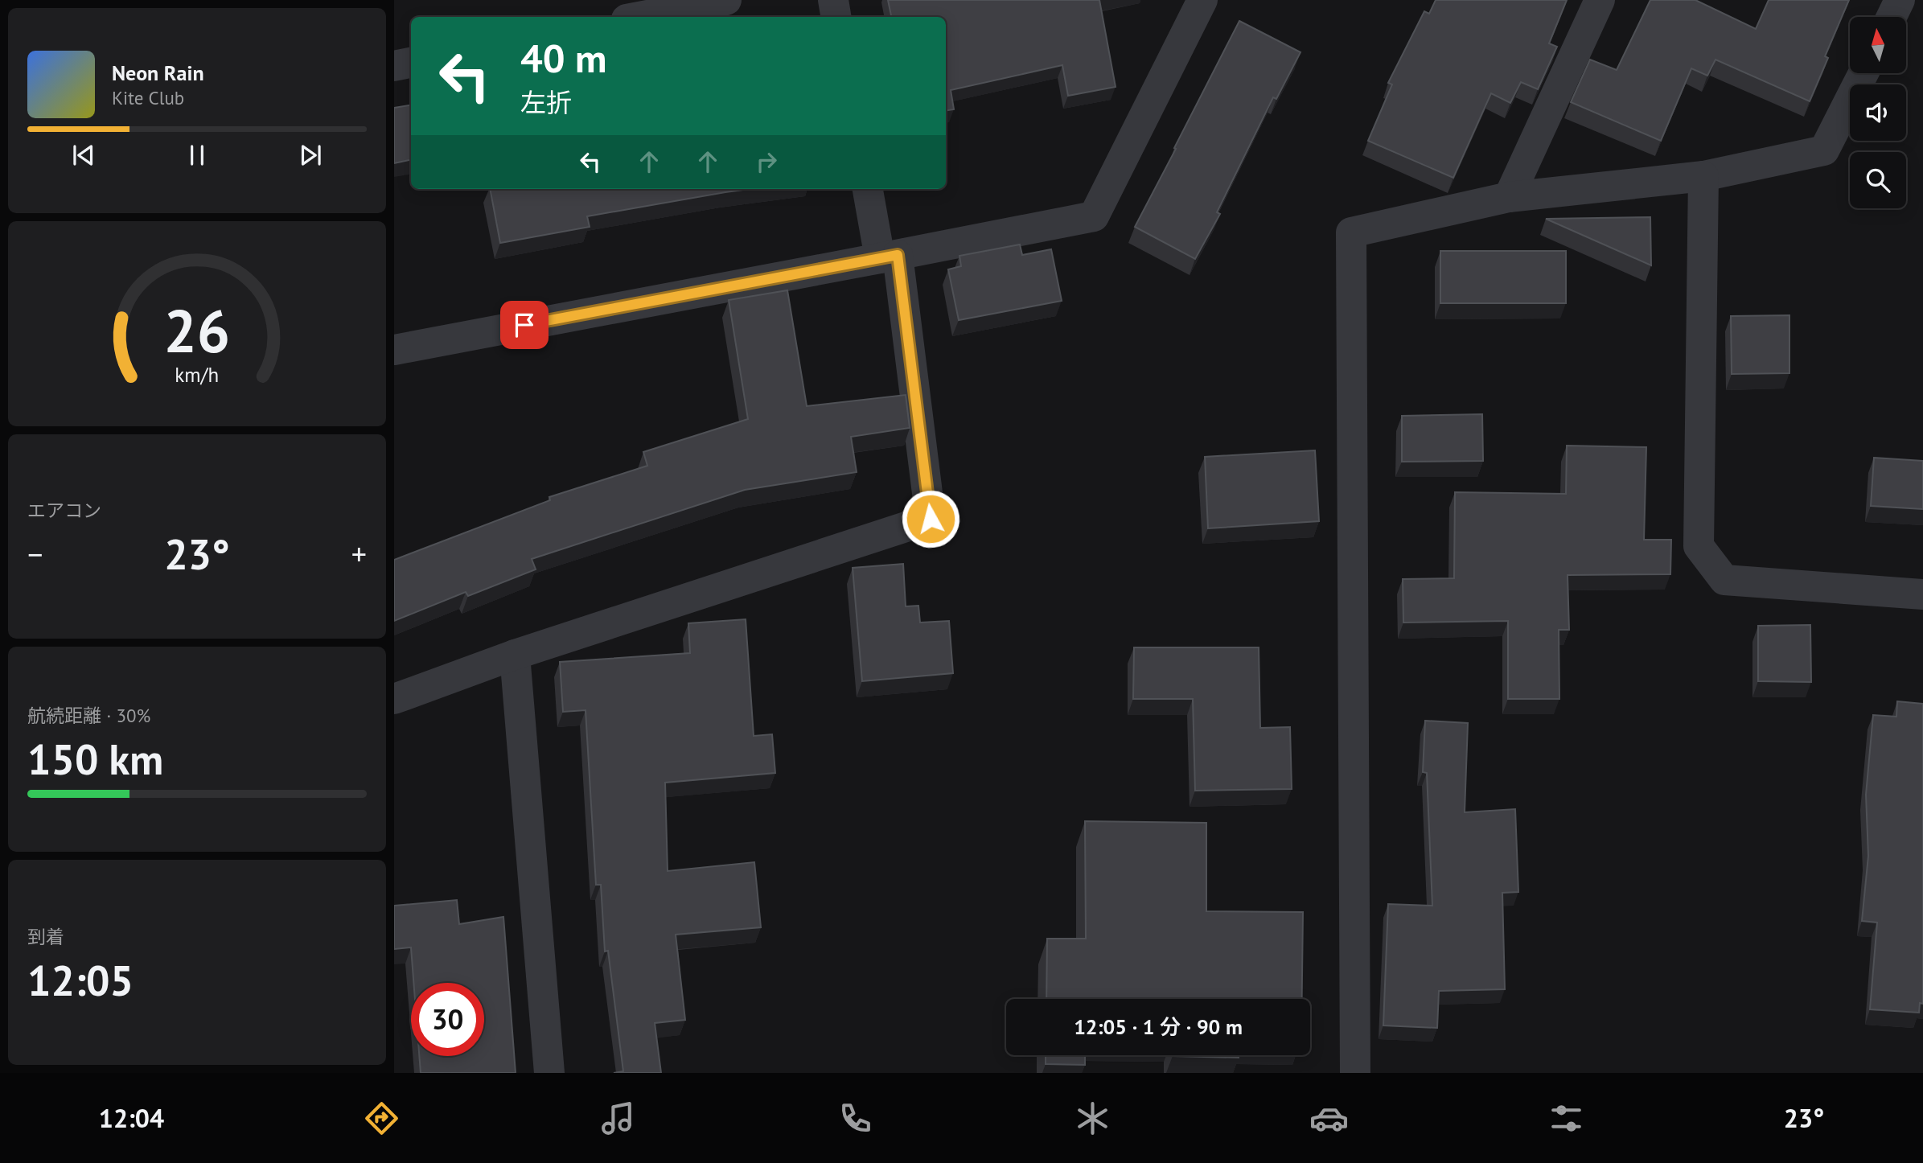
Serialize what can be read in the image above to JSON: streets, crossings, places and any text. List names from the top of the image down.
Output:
{
  "north": "top",
  "page": {
    "turn": ["40 m", "左折"],
    "song": ["Neon Rain", "Kite Club"],
    "tile": [
      "エアコン",
      ["航続距離 · 30%", "150 km"],
      ["到着", "12:05"]
    ],
    "heat": ["−", "23°", "+"],
    "limit": "30",
    "trip": "12:05 · 1 分 · 90 m",
    "tabs": ["12:04", "23°"],
    "gauge": ["26", "km/h"]
  }
}
